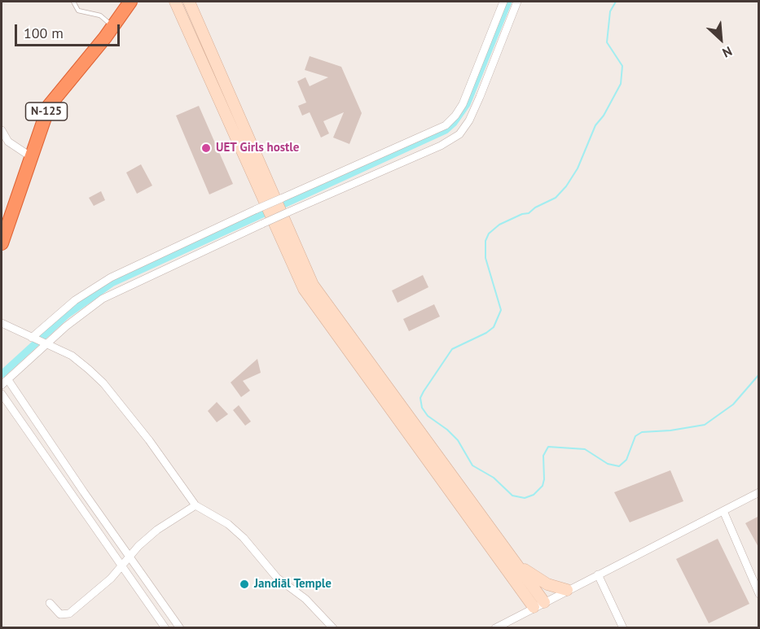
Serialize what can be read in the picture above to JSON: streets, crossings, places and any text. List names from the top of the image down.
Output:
{
  "streets": {
    "highway": ["N-125"]
  },
  "places": ["UET Girls hostle", "Jandiāl Temple"],
  "scale_bar": "100 m",
  "north": "bottom right"
}
